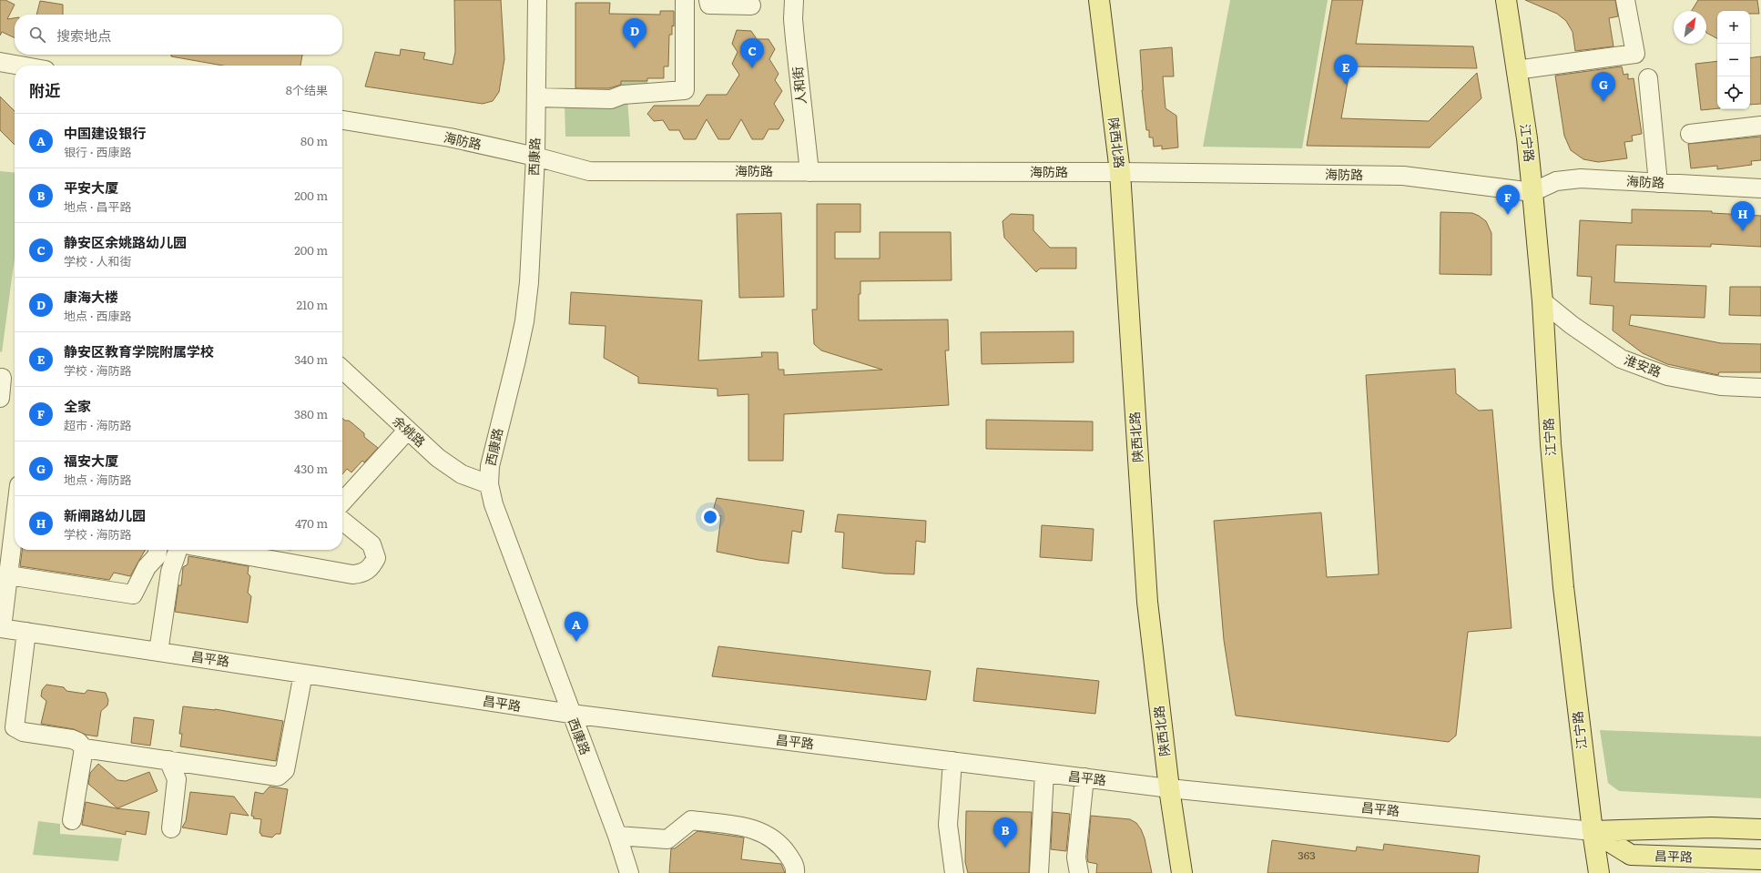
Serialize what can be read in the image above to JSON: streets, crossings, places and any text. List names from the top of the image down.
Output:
{
  "streets": {
    "main road": ["陕西北路", "江宁路", "昌平路"],
    "street": [
      "人和街",
      "海防路",
      "西康路",
      "淮安路",
      "余姚路"
    ]
  },
  "crossings": [
    ["人和街", "海防路"],
    ["海防路", "陕西北路"],
    ["海防路", "江宁路"],
    ["海防路", "西康路"],
    ["陕西北路", "昌平路"],
    ["江宁路", "淮安路"],
    ["江宁路", "昌平路"],
    ["西康路", "余姚路"],
    ["西康路", "昌平路"]
  ],
  "house_numbers": ["363"],
  "north": "top right",
  "page": {
    "map_buttons": ["+", "−"],
    "search": "搜索地点",
    "pins": [
      "D",
      "C",
      "E",
      "G",
      "F",
      "H",
      "A",
      "B"
    ],
    "heading": ["附近", "8个结果"],
    "list": [
      {
        "mark": "A",
        "name": "中国建设银行",
        "note": "银行 · 西康路",
        "value": "80 m"
      },
      {
        "mark": "B",
        "name": "平安大厦",
        "note": "地点 · 昌平路",
        "value": "200 m"
      },
      {
        "mark": "C",
        "name": "静安区余姚路幼儿园",
        "note": "学校 · 人和街",
        "value": "200 m"
      },
      {
        "mark": "D",
        "name": "康海大楼",
        "note": "地点 · 西康路",
        "value": "210 m"
      },
      {
        "mark": "E",
        "name": "静安区教育学院附属学校",
        "note": "学校 · 海防路",
        "value": "340 m"
      },
      {
        "mark": "F",
        "name": "全家",
        "note": "超市 · 海防路",
        "value": "380 m"
      },
      {
        "mark": "G",
        "name": "福安大厦",
        "note": "地点 · 海防路",
        "value": "430 m"
      },
      {
        "mark": "H",
        "name": "新闸路幼儿园",
        "note": "学校 · 海防路",
        "value": "470 m"
      }
    ]
  }
}
